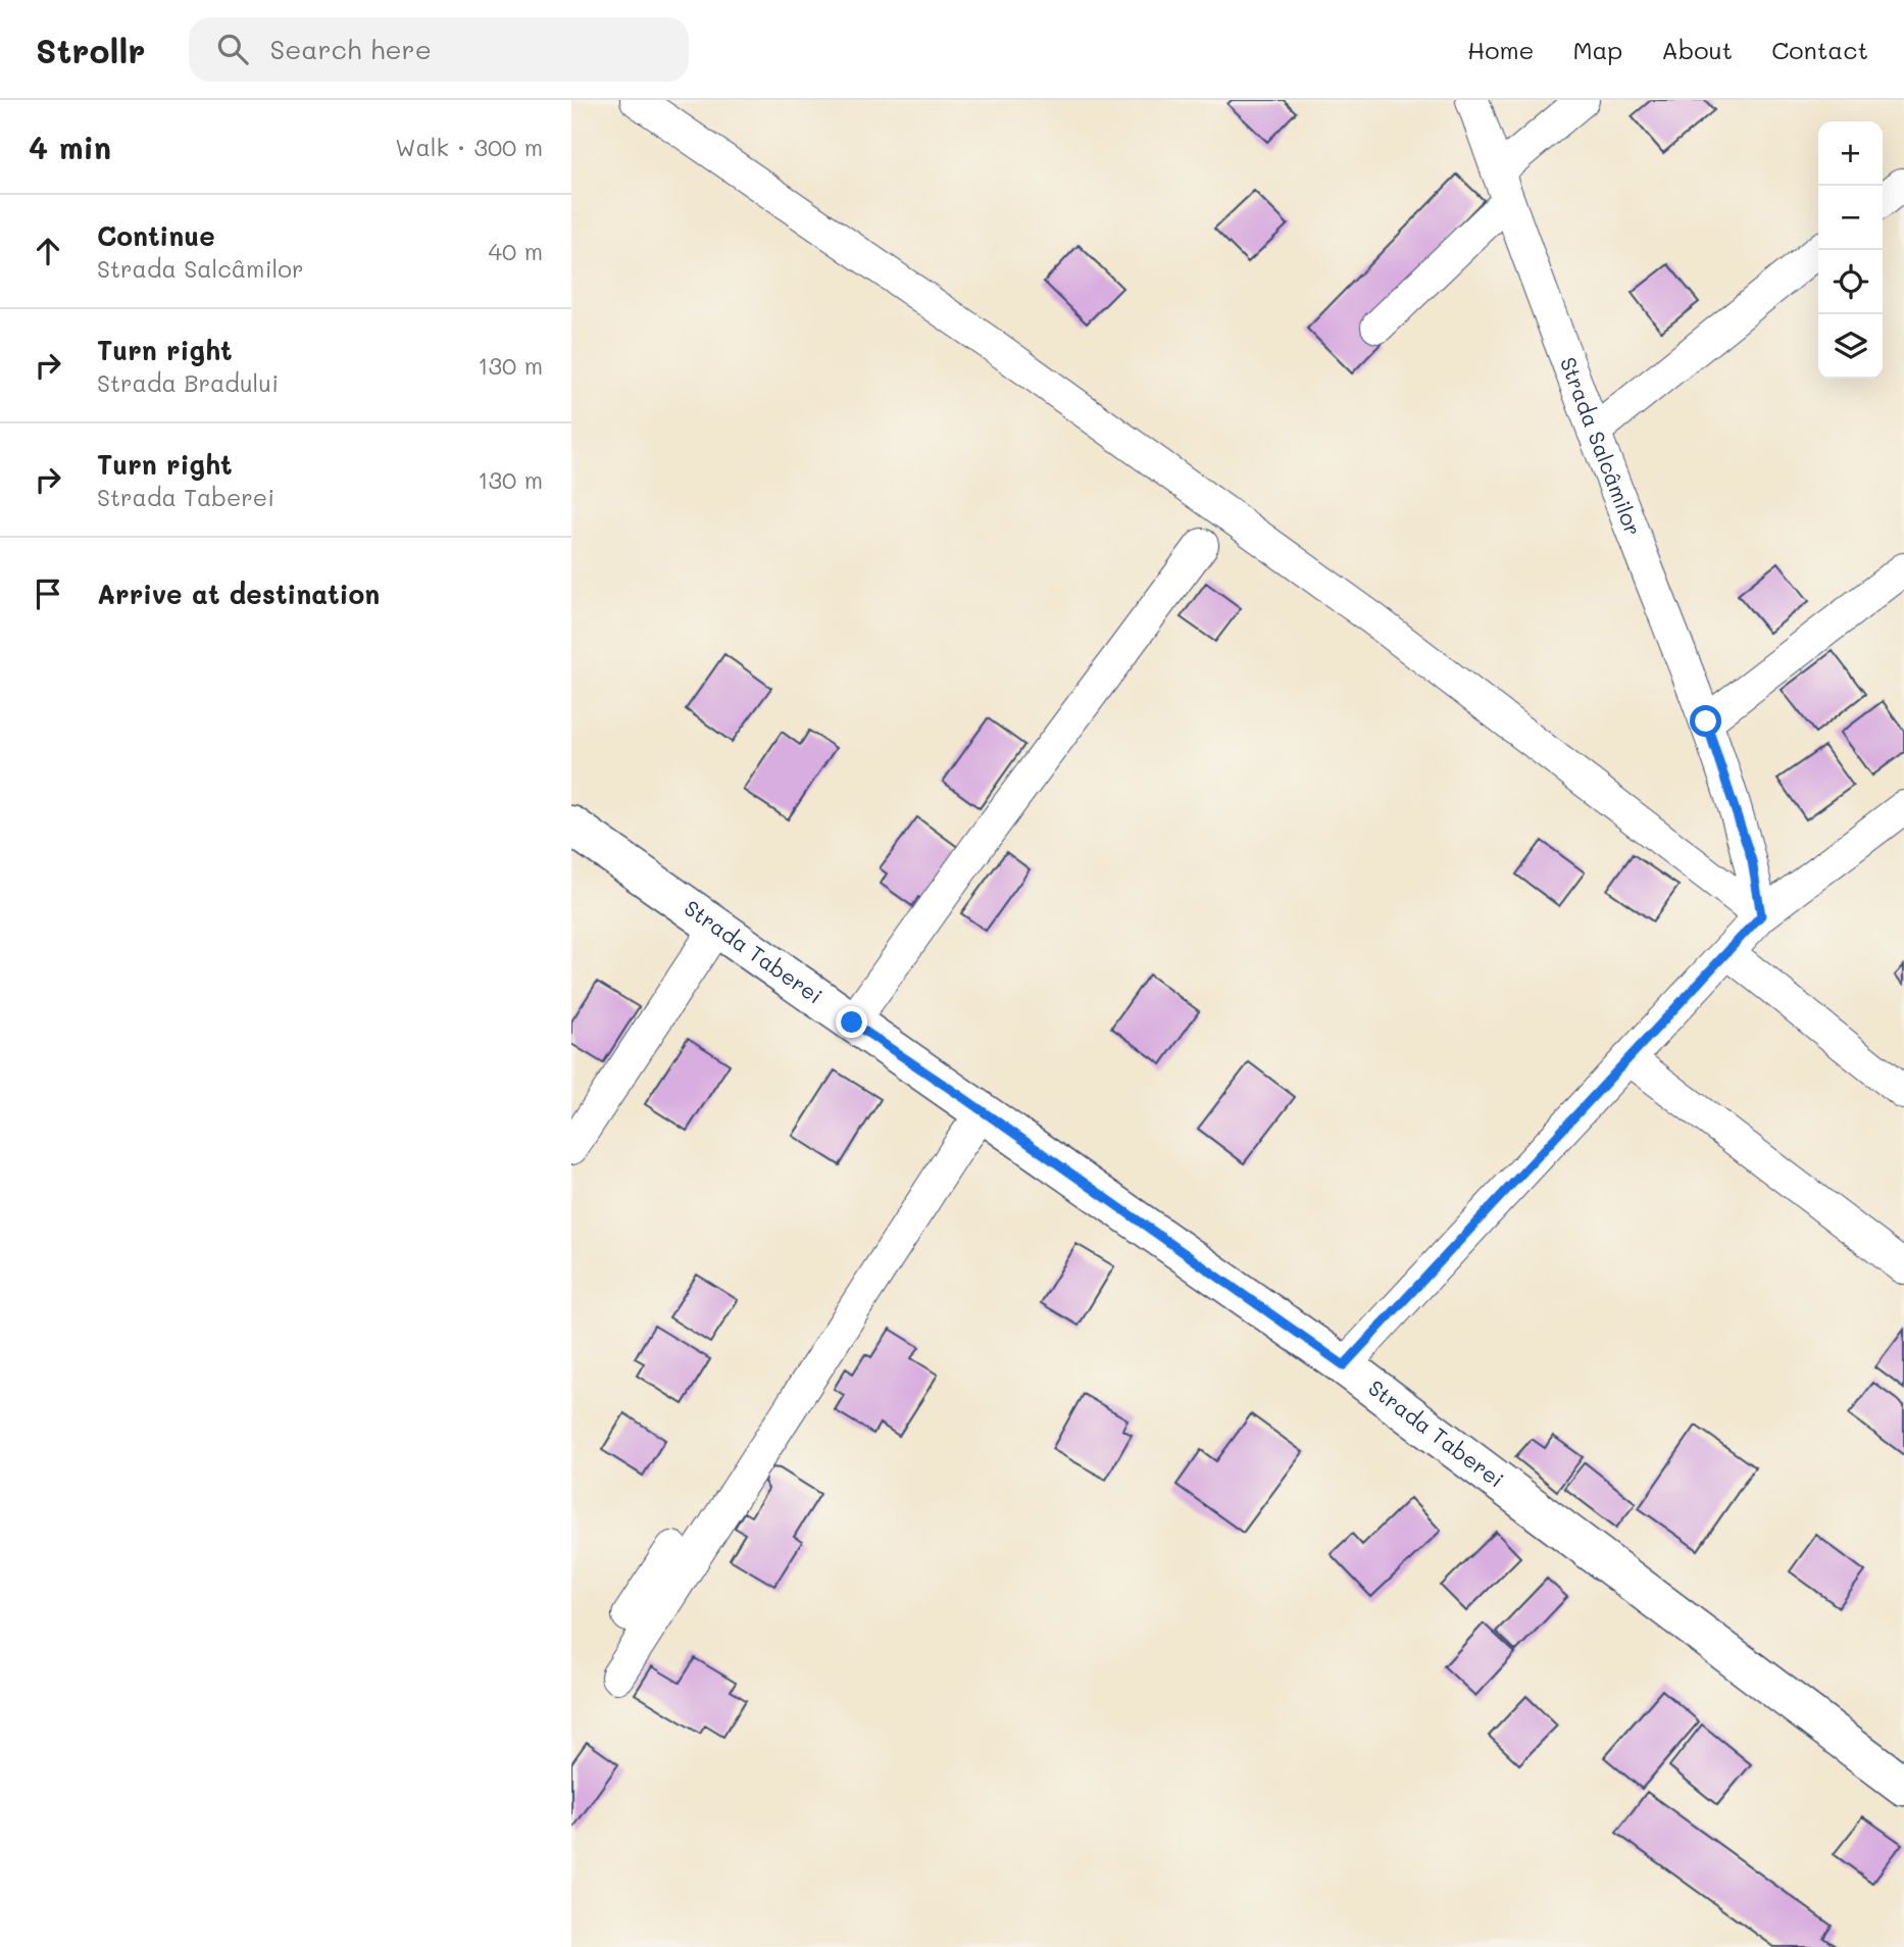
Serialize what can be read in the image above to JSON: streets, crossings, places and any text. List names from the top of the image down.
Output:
{
  "streets": {
    "street": ["Strada Salcâmilor", "Strada Taberei"]
  },
  "page": {
    "header": "Strollr",
    "search": "Search here",
    "nav": [
      "Home",
      "Map",
      "About",
      "Contact"
    ],
    "heading": ["4 min", "Walk · 300 m"],
    "map_buttons": ["+", "−"],
    "list": [
      ["Continue", "Strada Salcâmilor", "40 m"],
      ["Turn right", "Strada Bradului", "130 m"],
      ["Turn right", "Strada Taberei", "130 m"],
      "Arrive at destination"
    ]
  }
}
